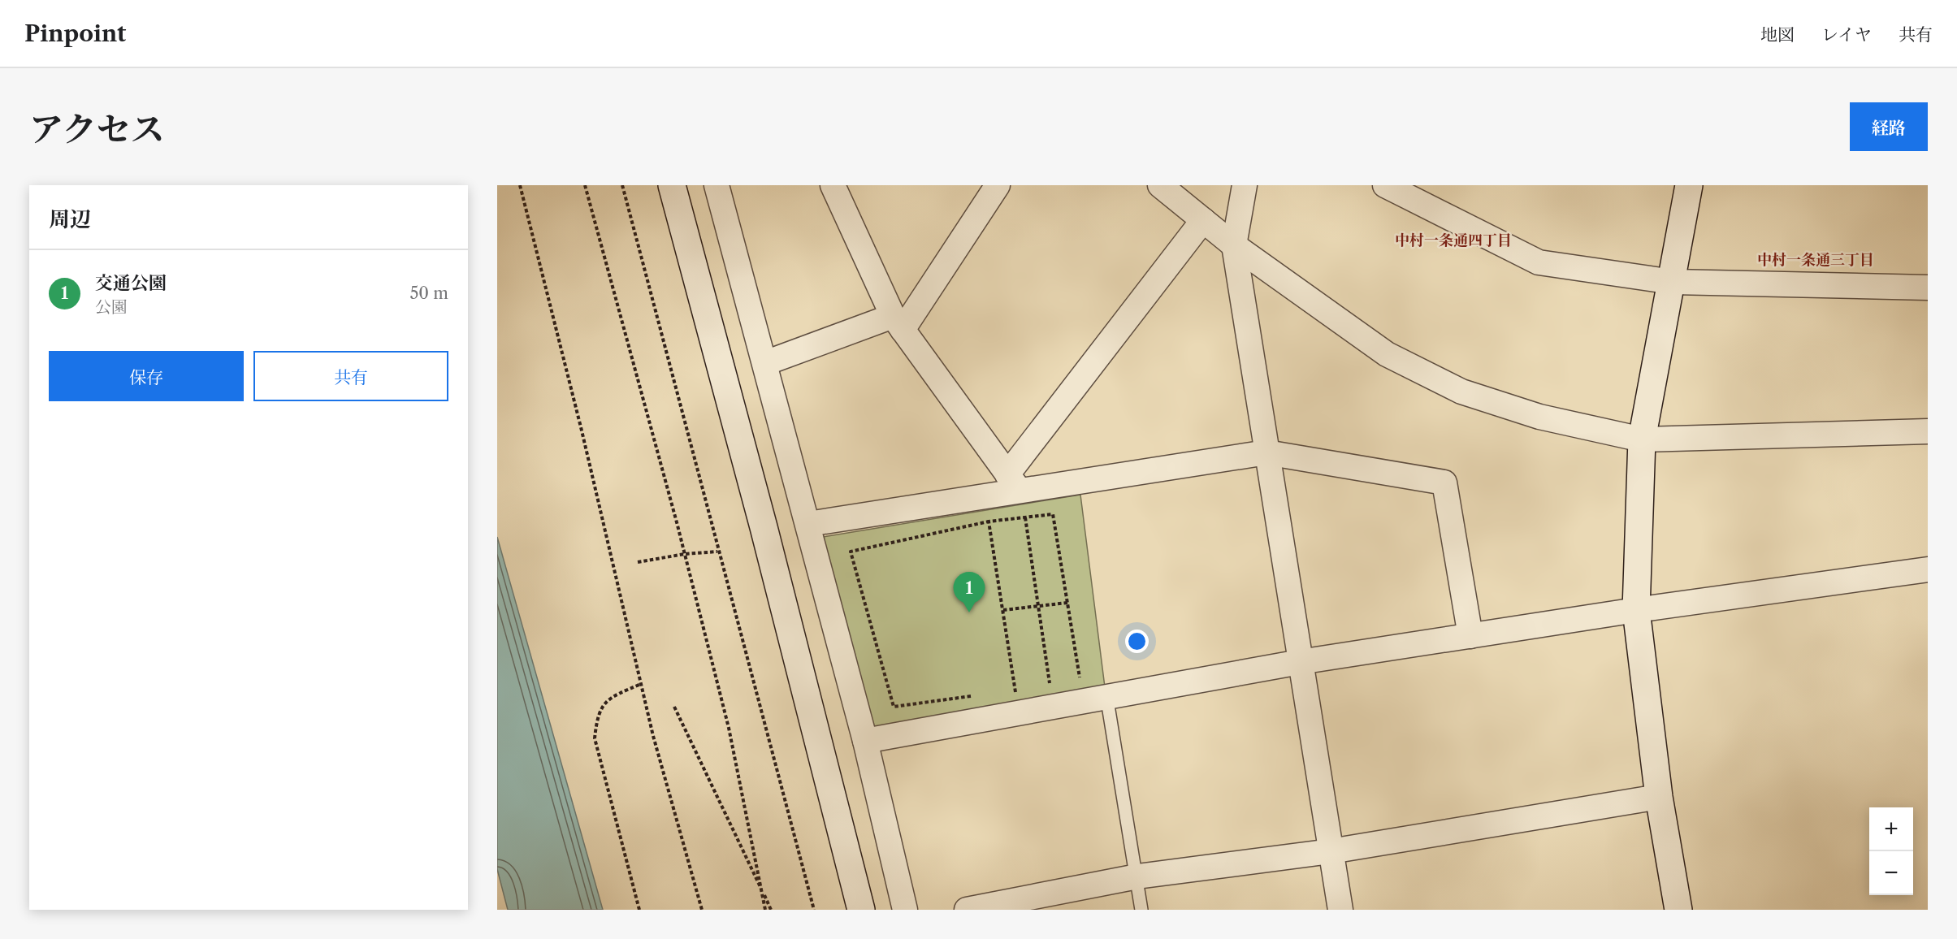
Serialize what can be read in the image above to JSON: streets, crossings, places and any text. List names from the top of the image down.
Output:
{
  "districts": ["中村一条通四丁目", "中村一条通三丁目"],
  "page": {
    "header": "Pinpoint",
    "nav": ["地図", "レイヤ", "共有"],
    "title": "アクセス",
    "buttons": [
      "経路",
      ["保存", "共有"]
    ],
    "heading": "周辺",
    "list": [
      {
        "mark": "1",
        "name": "交通公園",
        "note": "公園",
        "value": "50 m"
      }
    ],
    "pins": "1",
    "map_buttons": ["+", "−"]
  }
}
